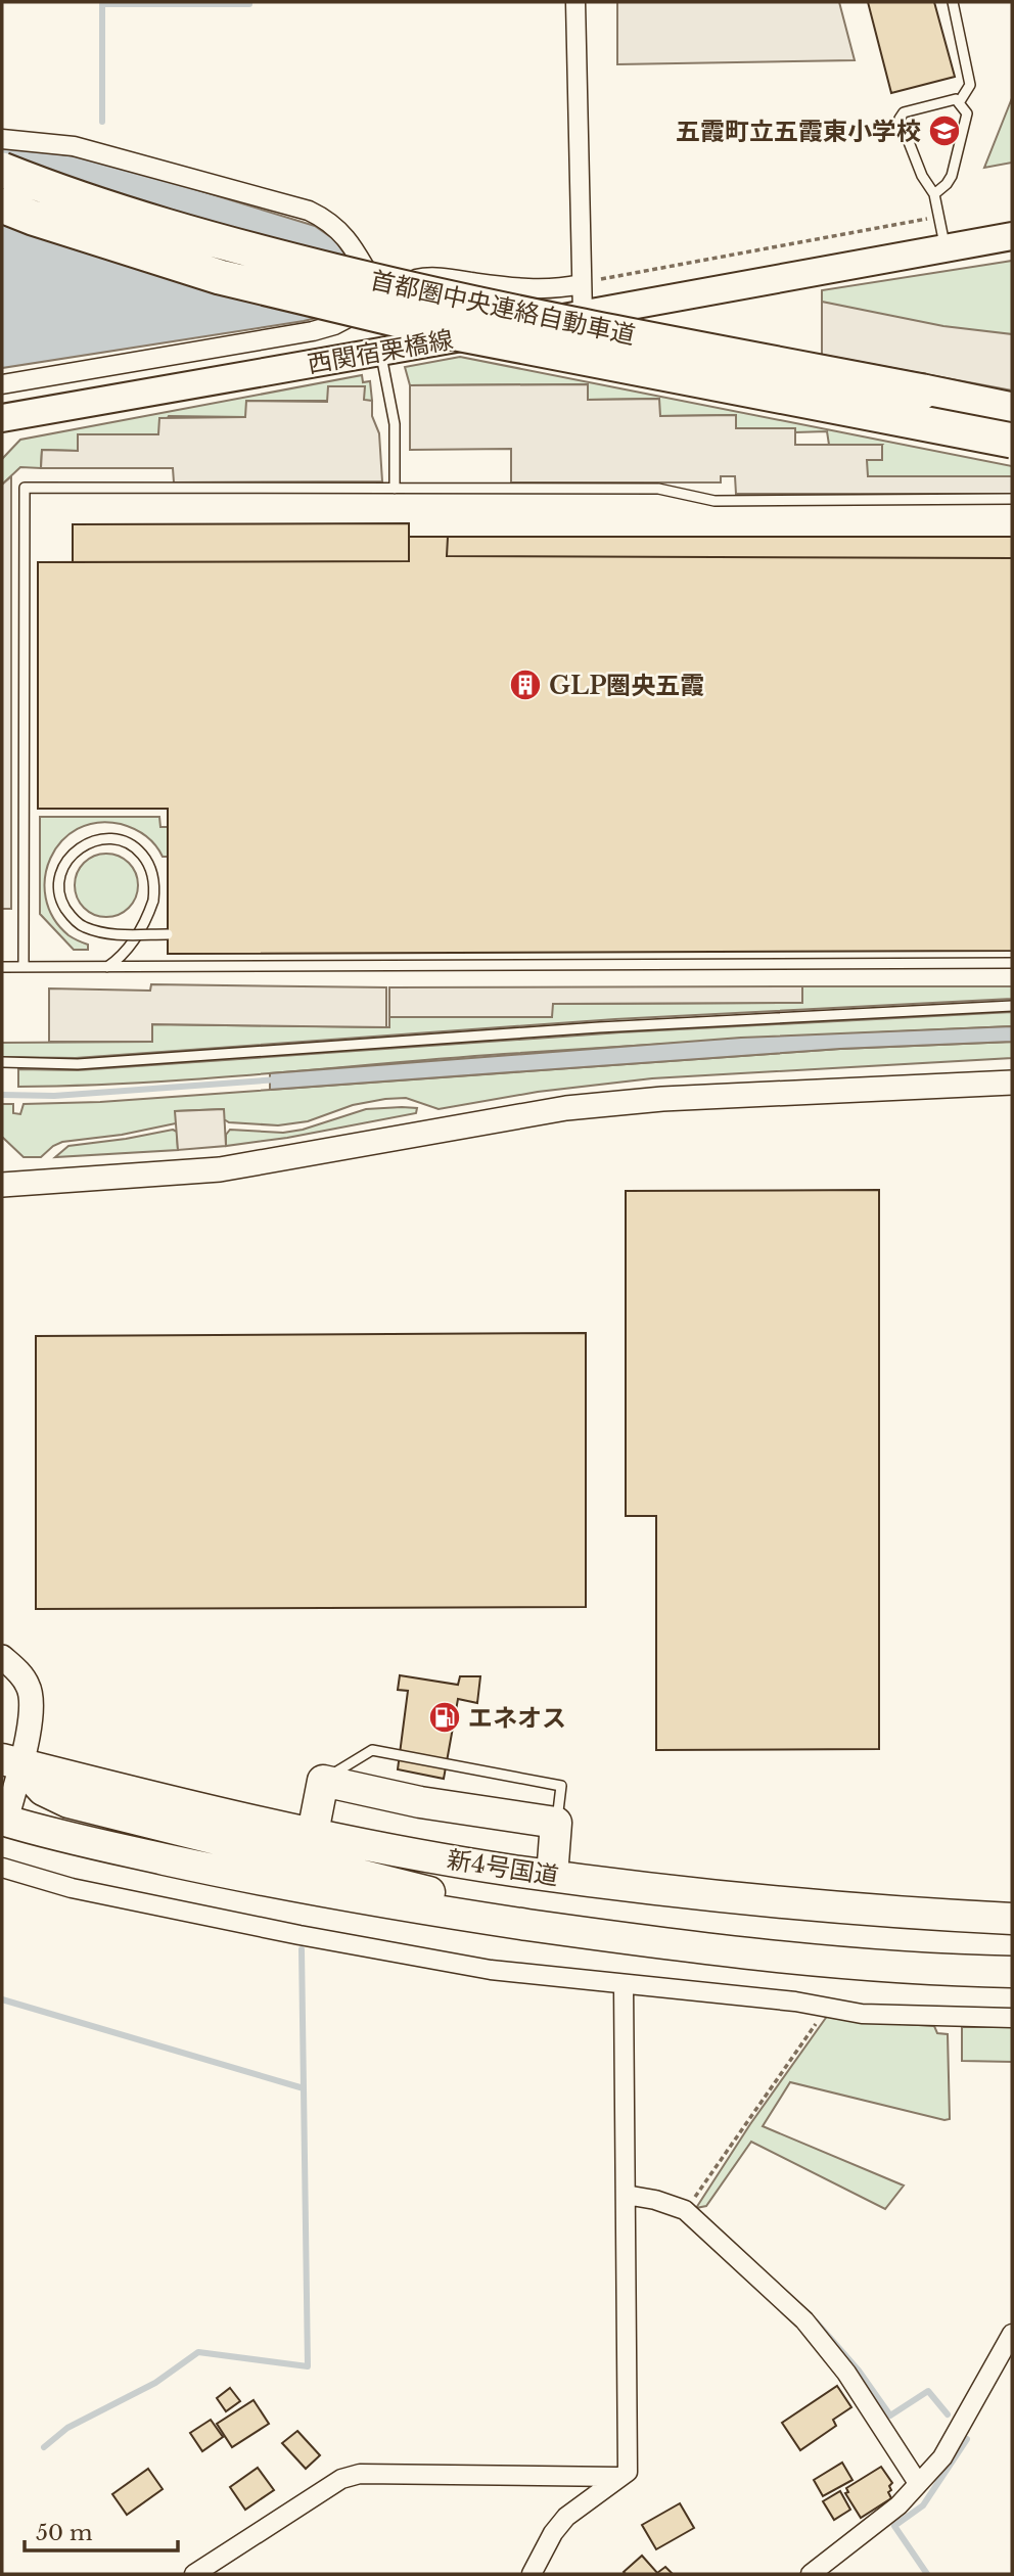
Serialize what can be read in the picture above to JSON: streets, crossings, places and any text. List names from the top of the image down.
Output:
{
  "streets": {
    "highway": ["首都圏中央連絡自動車道", "新4号国道"],
    "main road": ["西関宿栗橋線"]
  },
  "places": {
    "school or university": ["五霞町立五霞東小学校"],
    "building": ["GLP圏央五霞"],
    "fuel station": ["エネオス"]
  },
  "scale_bar": "50 m"
}
